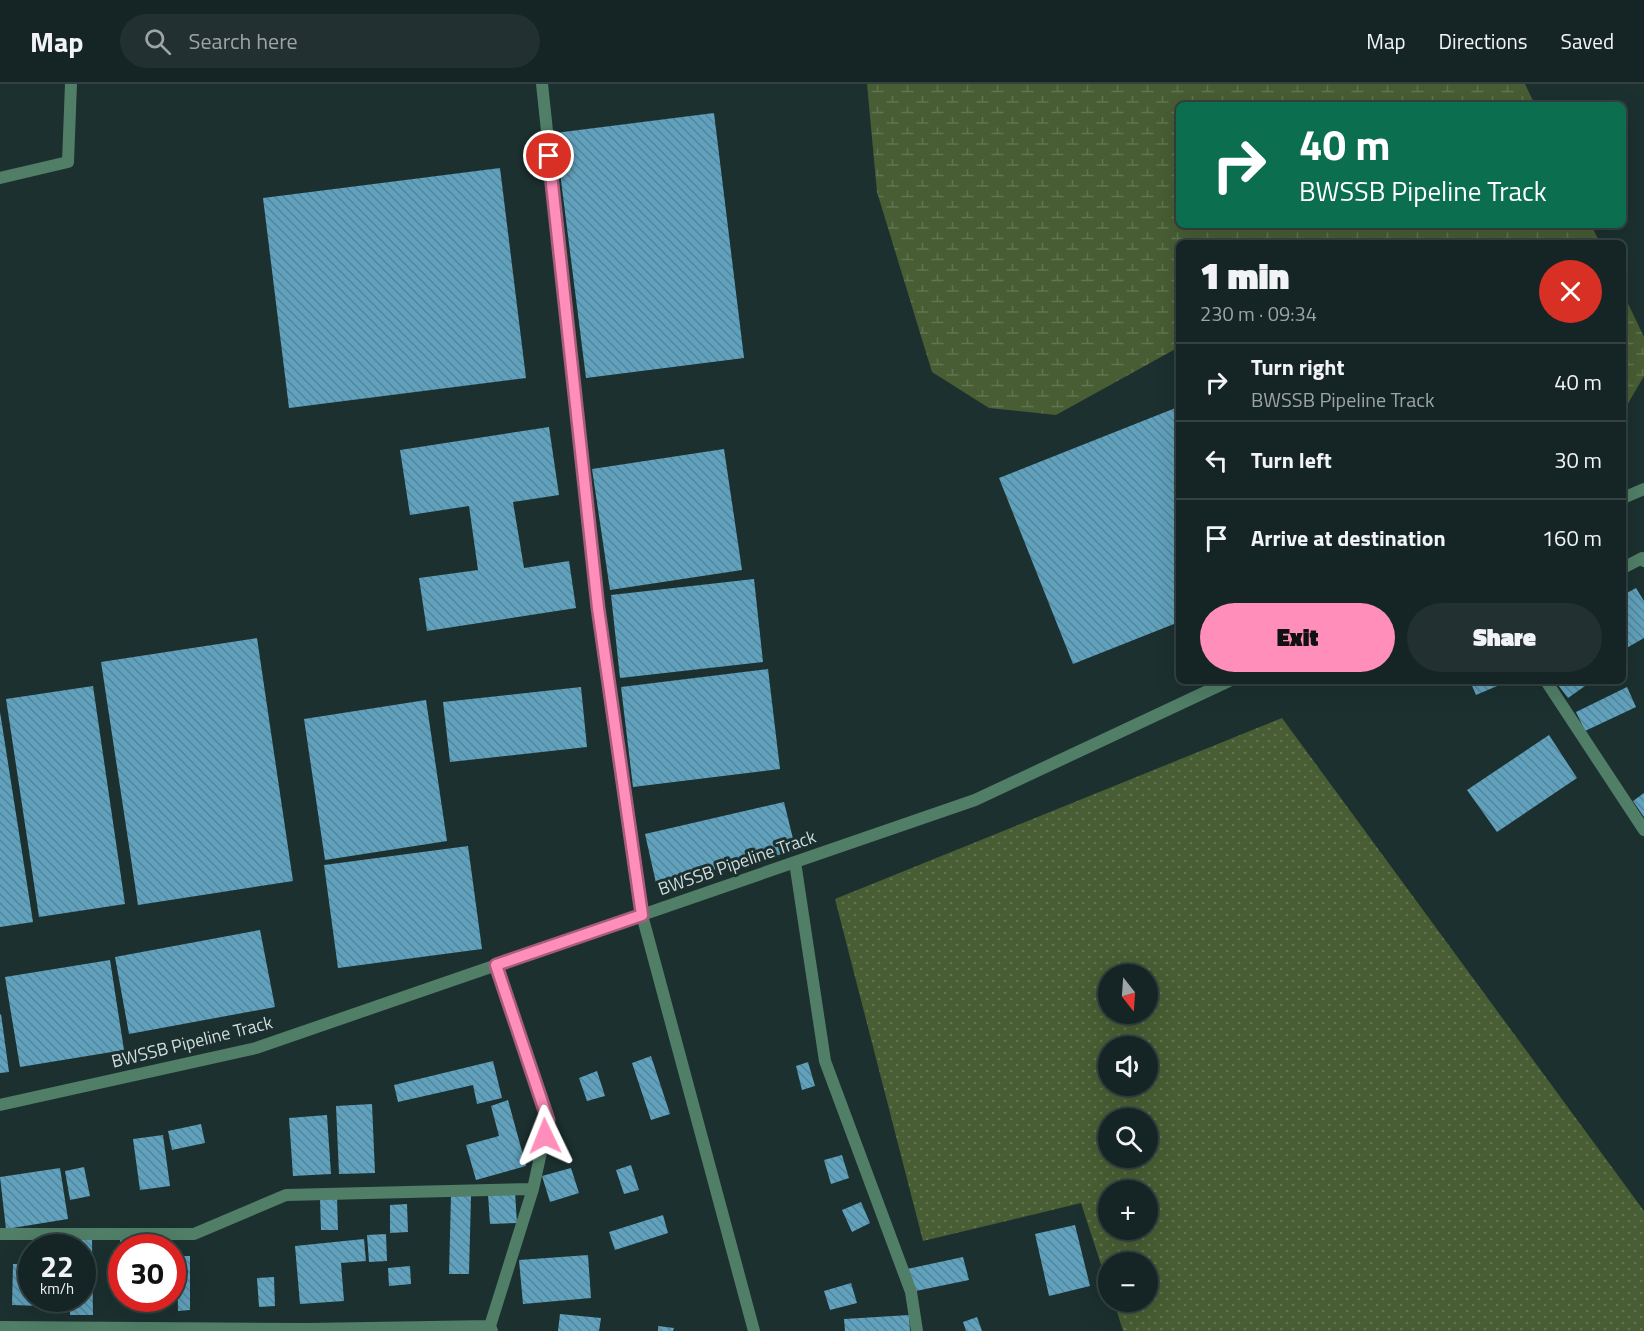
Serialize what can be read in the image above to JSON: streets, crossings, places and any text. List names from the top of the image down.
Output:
{
  "streets": {
    "street": ["BWSSB Pipeline Track"]
  },
  "north": "bottom",
  "page": {
    "header": "Map",
    "search": "Search here",
    "nav": ["Map", "Directions", "Saved"],
    "turn": ["40 m", "BWSSB Pipeline Track"],
    "heading": ["1 min", "230 m · 09:34"],
    "list": [
      {
        "name": "Turn right",
        "note": "BWSSB Pipeline Track",
        "value": "40 m"
      },
      {
        "name": "Turn left",
        "value": "30 m"
      },
      {
        "name": "Arrive at destination",
        "value": "160 m"
      }
    ],
    "buttons": ["Exit", "Share"],
    "map_buttons": ["+", "−"],
    "speed": "22 km/h",
    "limit": "30"
  }
}
